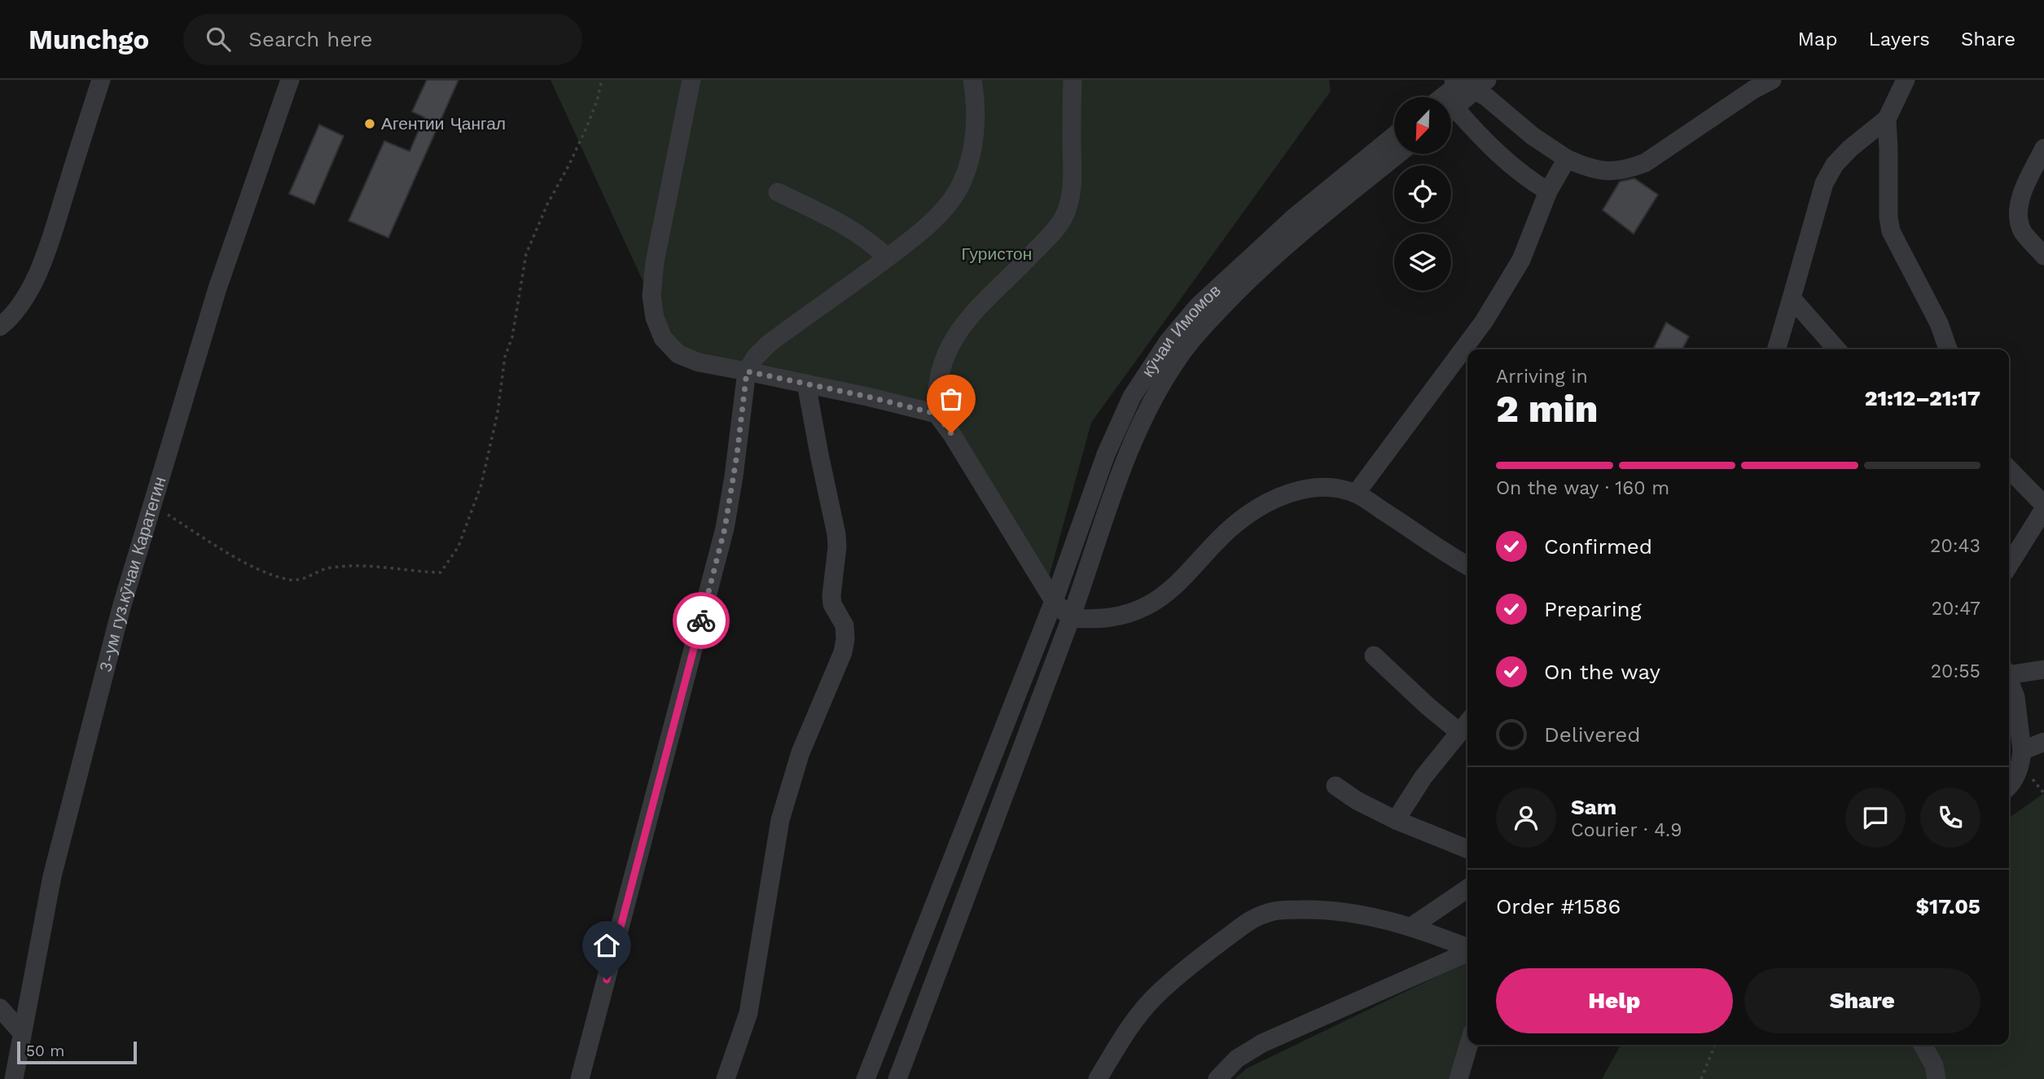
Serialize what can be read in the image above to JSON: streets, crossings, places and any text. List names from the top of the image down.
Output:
{
  "streets": {
    "street": ["кӯчаи Имомов", "3-ум гуз.кӯчаи Каратегин"]
  },
  "parks": ["Гуристон"],
  "places": ["Агентии Ҷангал"],
  "scale_bar": "50 m",
  "north": "bottom left",
  "page": {
    "header": "Munchgo",
    "search": "Search here",
    "nav": ["Map", "Layers", "Share"],
    "heading": ["2 min", "Arriving in", "21:12–21:17"],
    "panel": [
      "Sam",
      "Courier · 4.9",
      "Order #1586",
      "$17.05"
    ],
    "bar": "On the way · 160 m",
    "list": [
      ["Confirmed", "20:43"],
      ["Preparing", "20:47"],
      ["On the way", "20:55"],
      "Delivered"
    ],
    "buttons": ["Help", "Share"],
    "scale": "50 m"
  }
}
